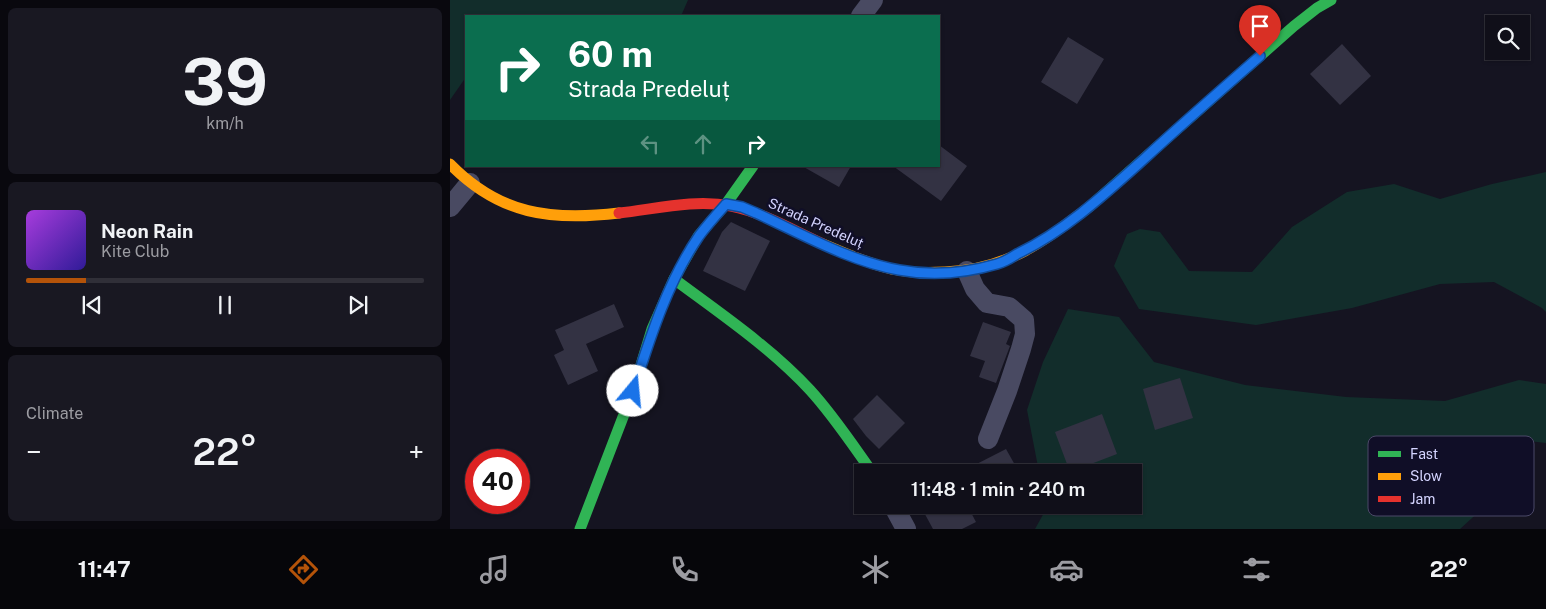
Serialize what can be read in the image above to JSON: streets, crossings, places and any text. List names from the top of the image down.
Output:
{
  "streets": {
    "main road": ["Strada Predeluț"]
  },
  "legend": ["Fast", "Slow", "Jam"],
  "page": {
    "tile": [
      ["39", "km/h"],
      "Climate"
    ],
    "turn": ["60 m", "Strada Predeluț"],
    "song": ["Neon Rain", "Kite Club"],
    "heat": ["−", "22°", "+"],
    "limit": "40",
    "trip": "11:48 · 1 min · 240 m",
    "tabs": ["11:47", "22°"]
  }
}
